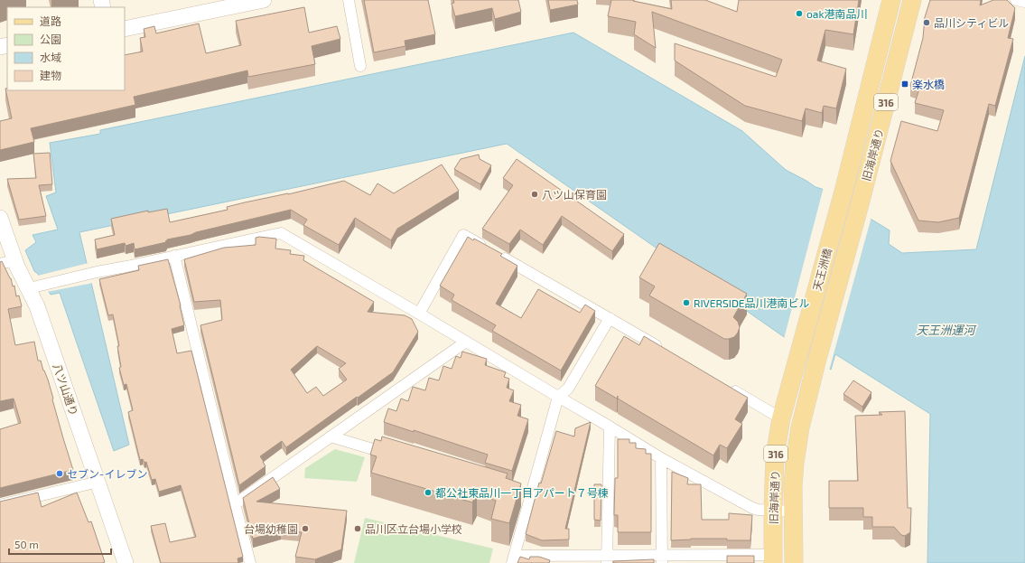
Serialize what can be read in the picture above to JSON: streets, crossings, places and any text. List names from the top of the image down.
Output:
{
  "streets": {
    "main road": ["316", "旧海岸通り", "天王洲橋"],
    "street": ["八ツ山通り"]
  },
  "crossings": [
    ["旧海岸通り", "天王洲橋"]
  ],
  "water": ["天王洲運河"],
  "places": {
    "other": [
      "oak港南品川",
      "品川シティビル",
      "八ツ山保育園",
      "RIVERSIDE品川港南ビル",
      "セブン-イレブン",
      "都公社東品川一丁目アパート７号棟",
      "台場幼稚園",
      "品川区立台場小学校"
    ],
    "transit": ["楽水橋"]
  },
  "legend": [
    "道路",
    "公園",
    "水域",
    "建物"
  ],
  "scale_bar": "50 m"
}
